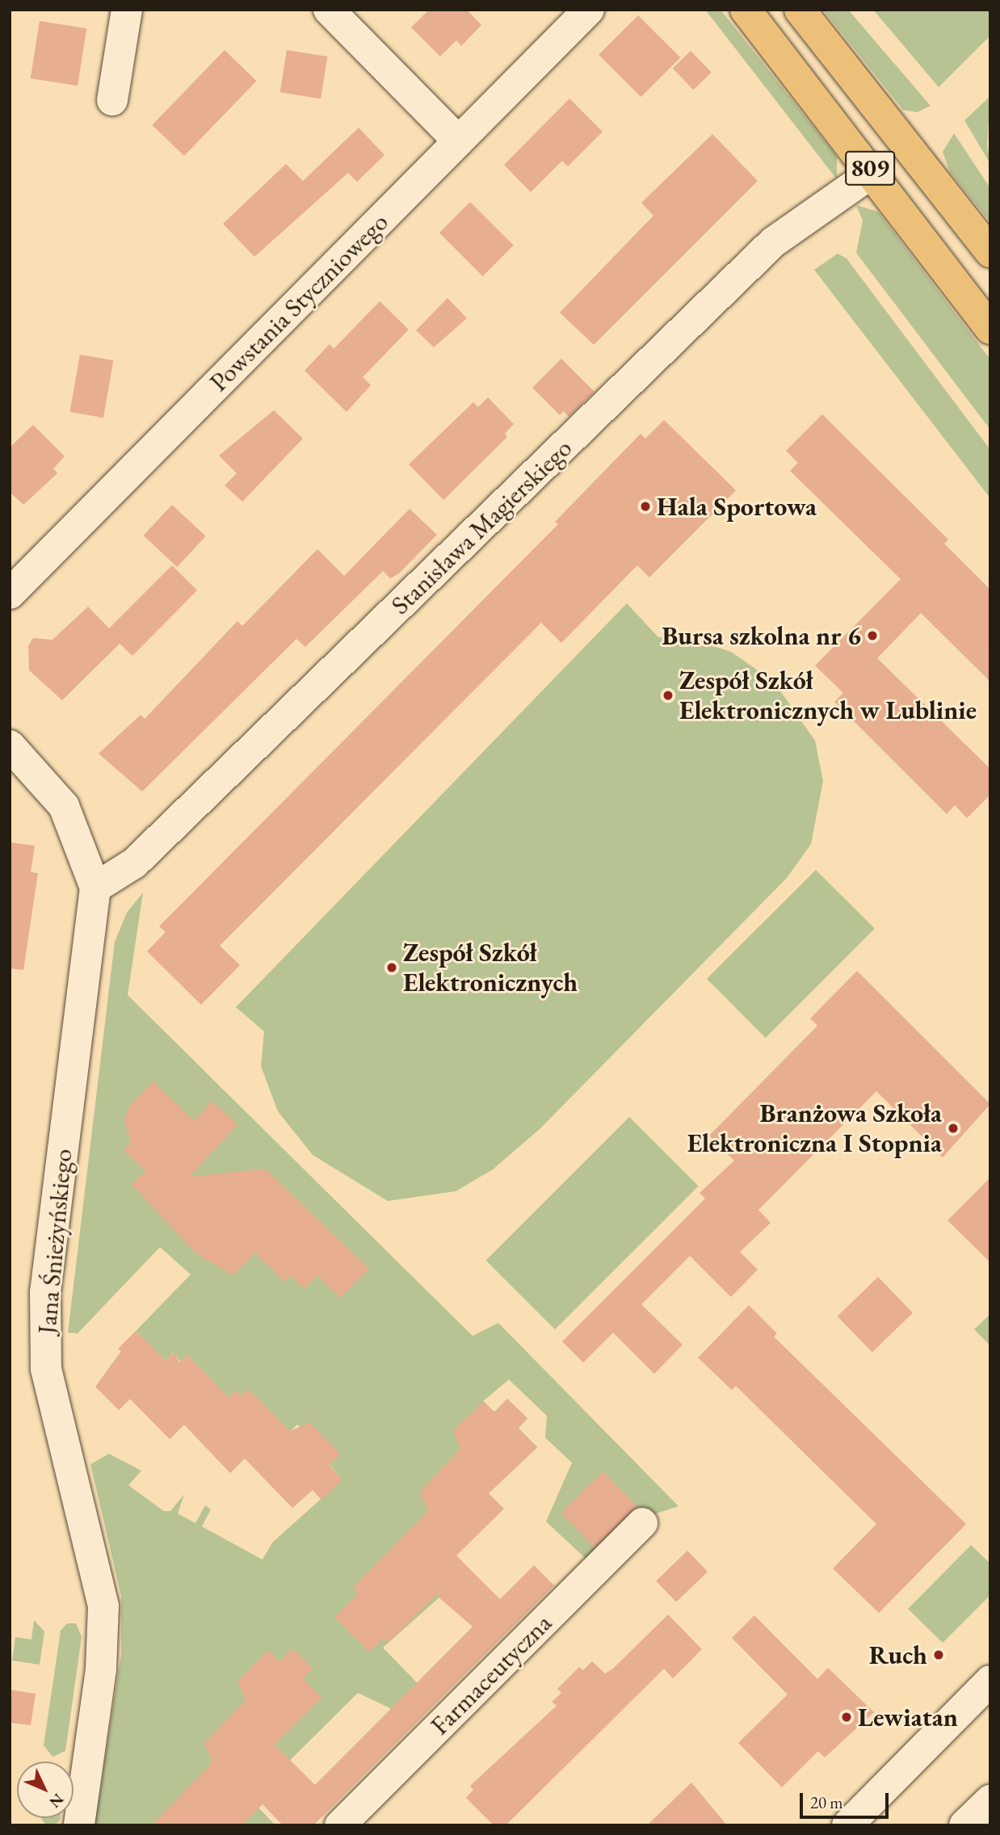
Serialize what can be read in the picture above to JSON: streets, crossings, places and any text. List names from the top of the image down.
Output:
{
  "streets": {
    "main road": ["809"],
    "street": [
      "Powstania Styczniowego",
      "Stanisława Magierskiego",
      "Jana Śnieżyńskiego",
      "Farmaceutyczna"
    ]
  },
  "crossings": [
    ["809", "Stanisława Magierskiego"],
    ["Stanisława Magierskiego", "Jana Śnieżyńskiego"]
  ],
  "places": [
    "Hala Sportowa",
    "Bursa szkolna nr 6",
    "Zespół Szkół Elektronicznych w Lublinie",
    "Zespół Szkół Elektronicznych",
    "Branżowa Szkoła Elektroniczna I Stopnia",
    "Ruch",
    "Lewiatan"
  ],
  "scale_bar": "20 m",
  "north": "bottom right"
}
